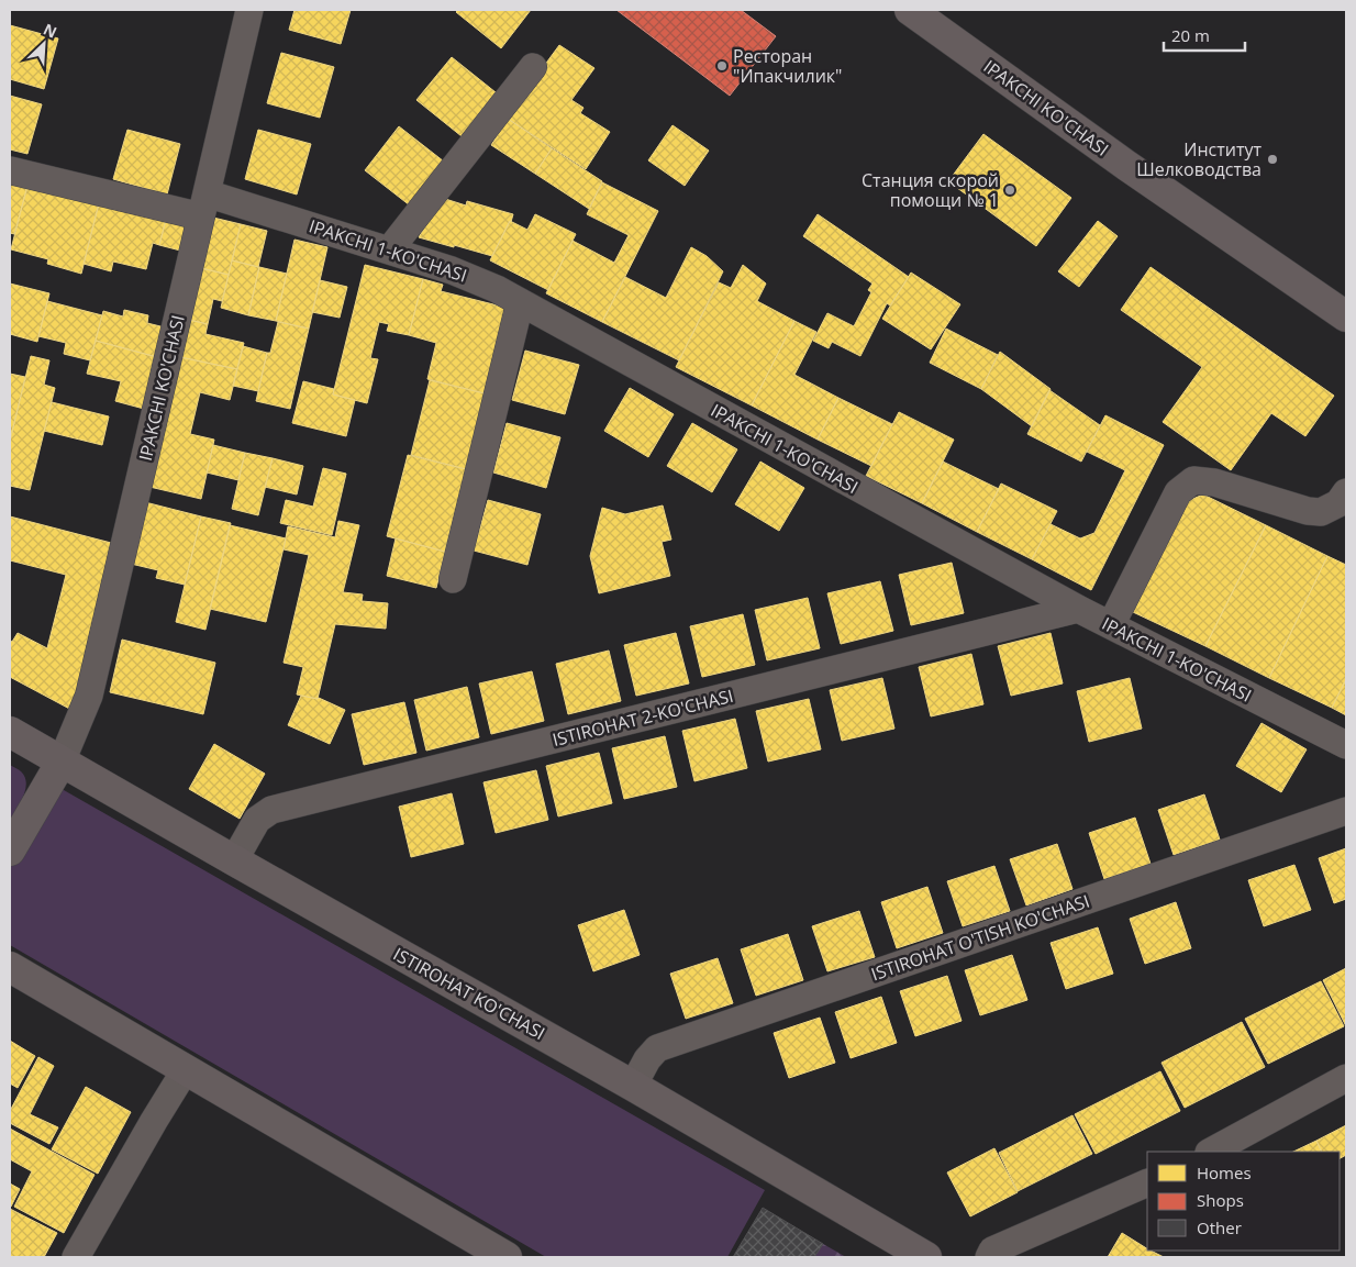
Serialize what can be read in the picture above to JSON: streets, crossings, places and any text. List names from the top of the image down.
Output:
{
  "streets": {
    "main road": ["IPAKCHI KO'CHASI", "ISTIROHAT KO'CHASI"],
    "street": ["IPAKCHI 1-KO'CHASI", "ISTIROHAT 2-KO'CHASI", "ISTIROHAT O'TISH KO'CHASI"]
  },
  "crossings": [
    ["IPAKCHI KO'CHASI", "IPAKCHI 1-KO'CHASI"],
    ["IPAKCHI KO'CHASI", "ISTIROHAT KO'CHASI"],
    ["IPAKCHI 1-KO'CHASI", "ISTIROHAT 2-KO'CHASI"],
    ["ISTIROHAT 2-KO'CHASI", "ISTIROHAT KO'CHASI"],
    ["ISTIROHAT O'TISH KO'CHASI", "ISTIROHAT KO'CHASI"]
  ],
  "places": ["Ресторан \"Ипакчилик\"", "Институт Шелководства", "Станция скорой помощи № 1"],
  "legend": ["Homes", "Shops", "Other"],
  "scale_bar": "20 m",
  "north": "top right"
}
